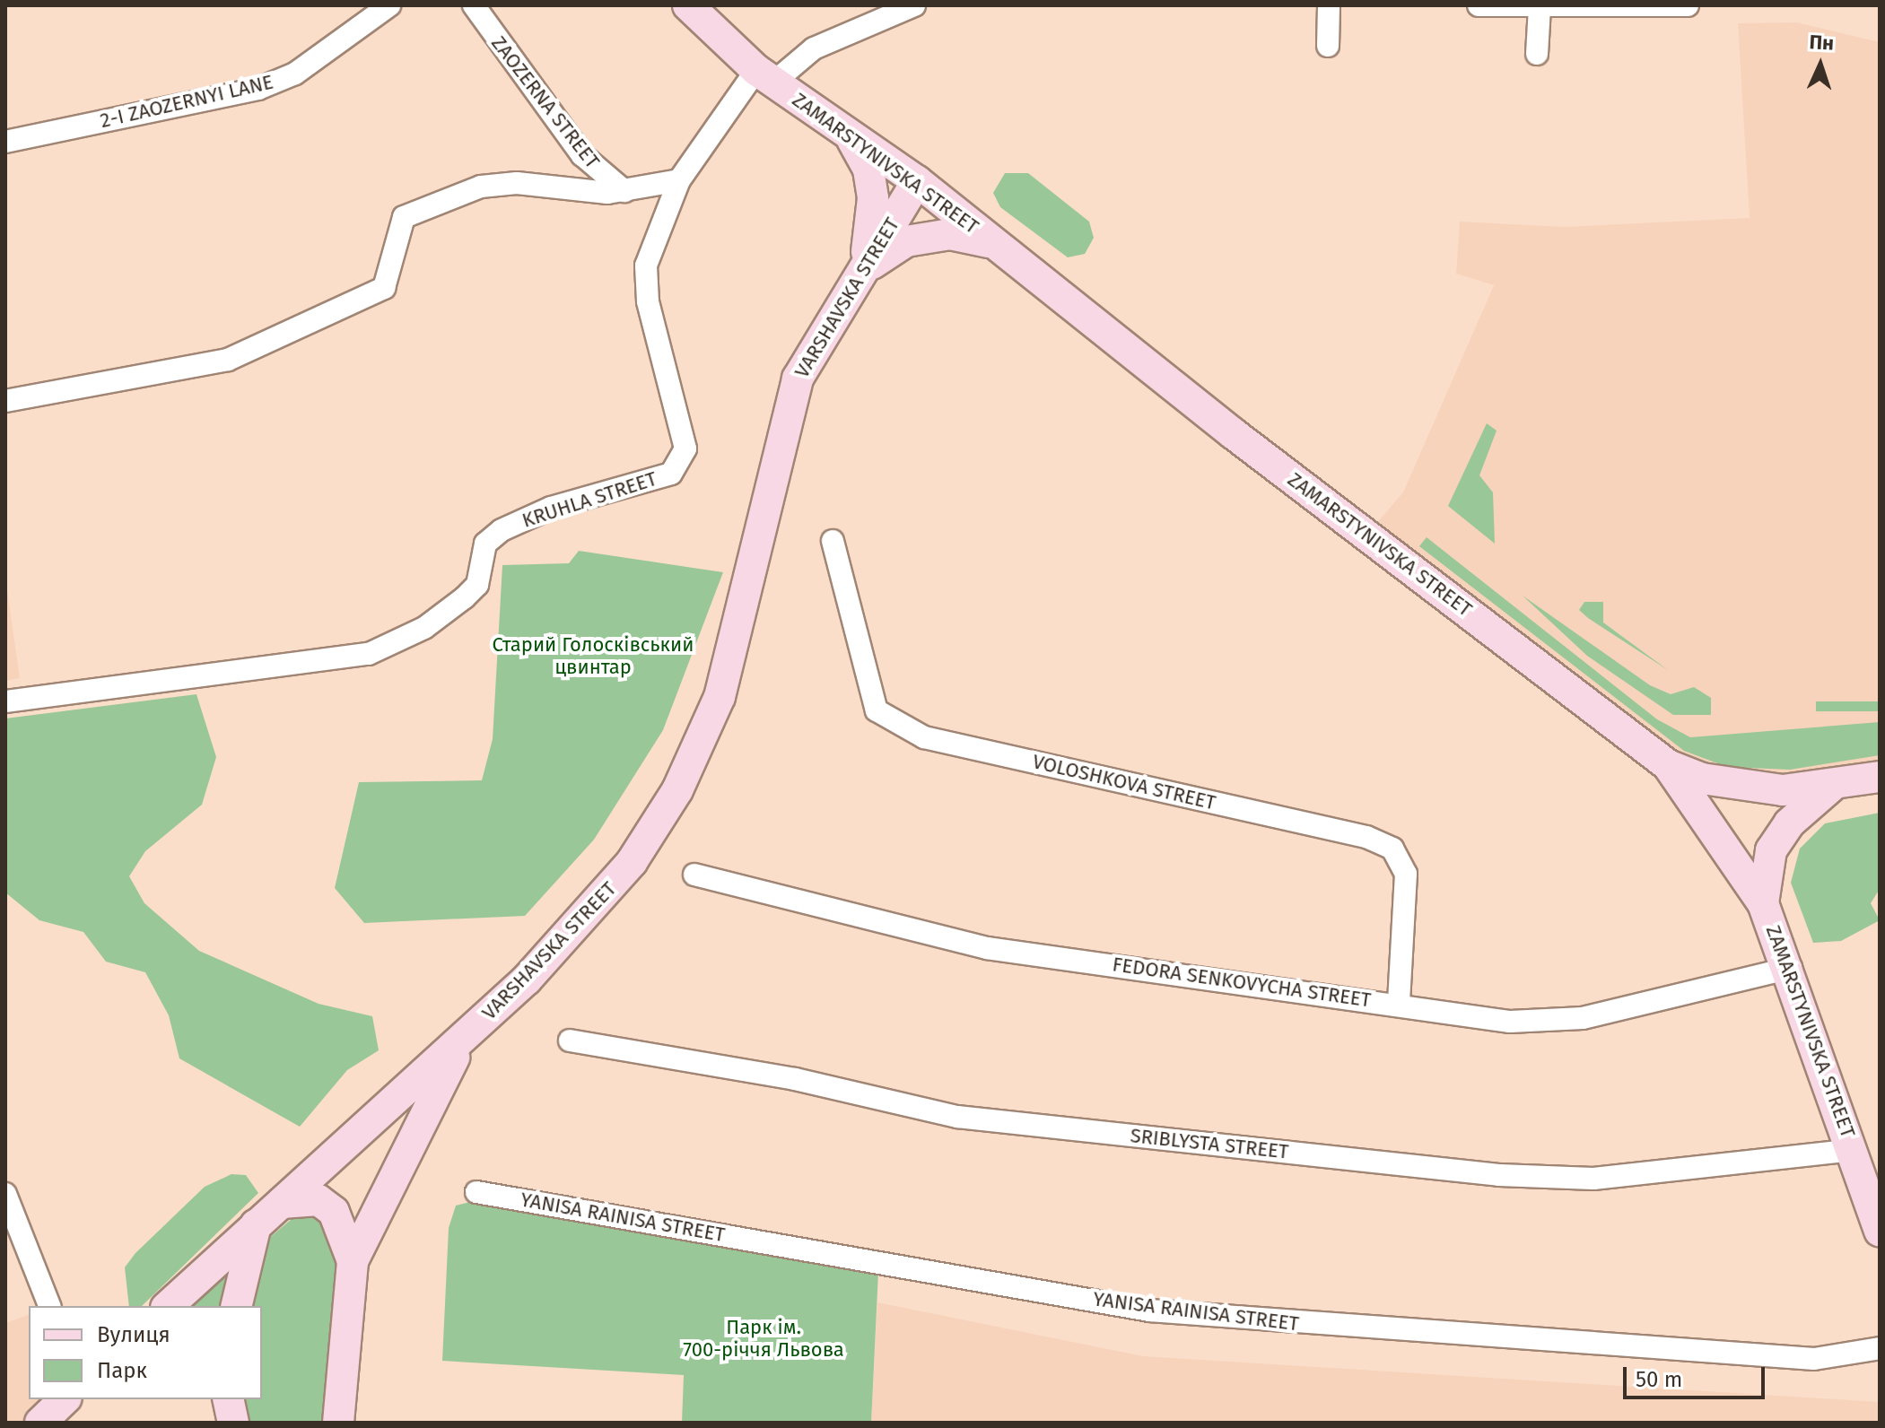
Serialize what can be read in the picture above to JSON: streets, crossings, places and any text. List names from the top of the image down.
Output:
{
  "streets": {
    "main road": ["ZAMARSTYNIVSKA STREET", "VARSHAVSKA STREET"],
    "street": [
      "2-I ZAOZERNYI LANE",
      "ZAOZERNA STREET",
      "KRUHLA STREET",
      "VOLOSHKOVA STREET",
      "FEDORA SENKOVYCHA STREET",
      "SRIBLYSTA STREET",
      "YANISA RAINISA STREET"
    ]
  },
  "crossings": [
    ["ZAMARSTYNIVSKA STREET", "VARSHAVSKA STREET"],
    ["ZAMARSTYNIVSKA STREET", "KRUHLA STREET"],
    ["ZAMARSTYNIVSKA STREET", "FEDORA SENKOVYCHA STREET"],
    ["ZAMARSTYNIVSKA STREET", "SRIBLYSTA STREET"],
    ["VOLOSHKOVA STREET", "FEDORA SENKOVYCHA STREET"]
  ],
  "parks": ["Старий Голосківський цвинтар", "Парк ім. 700-річчя Львова"],
  "legend": ["Вулиця", "Парк"],
  "scale_bar": "50 m",
  "north": "top"
}
